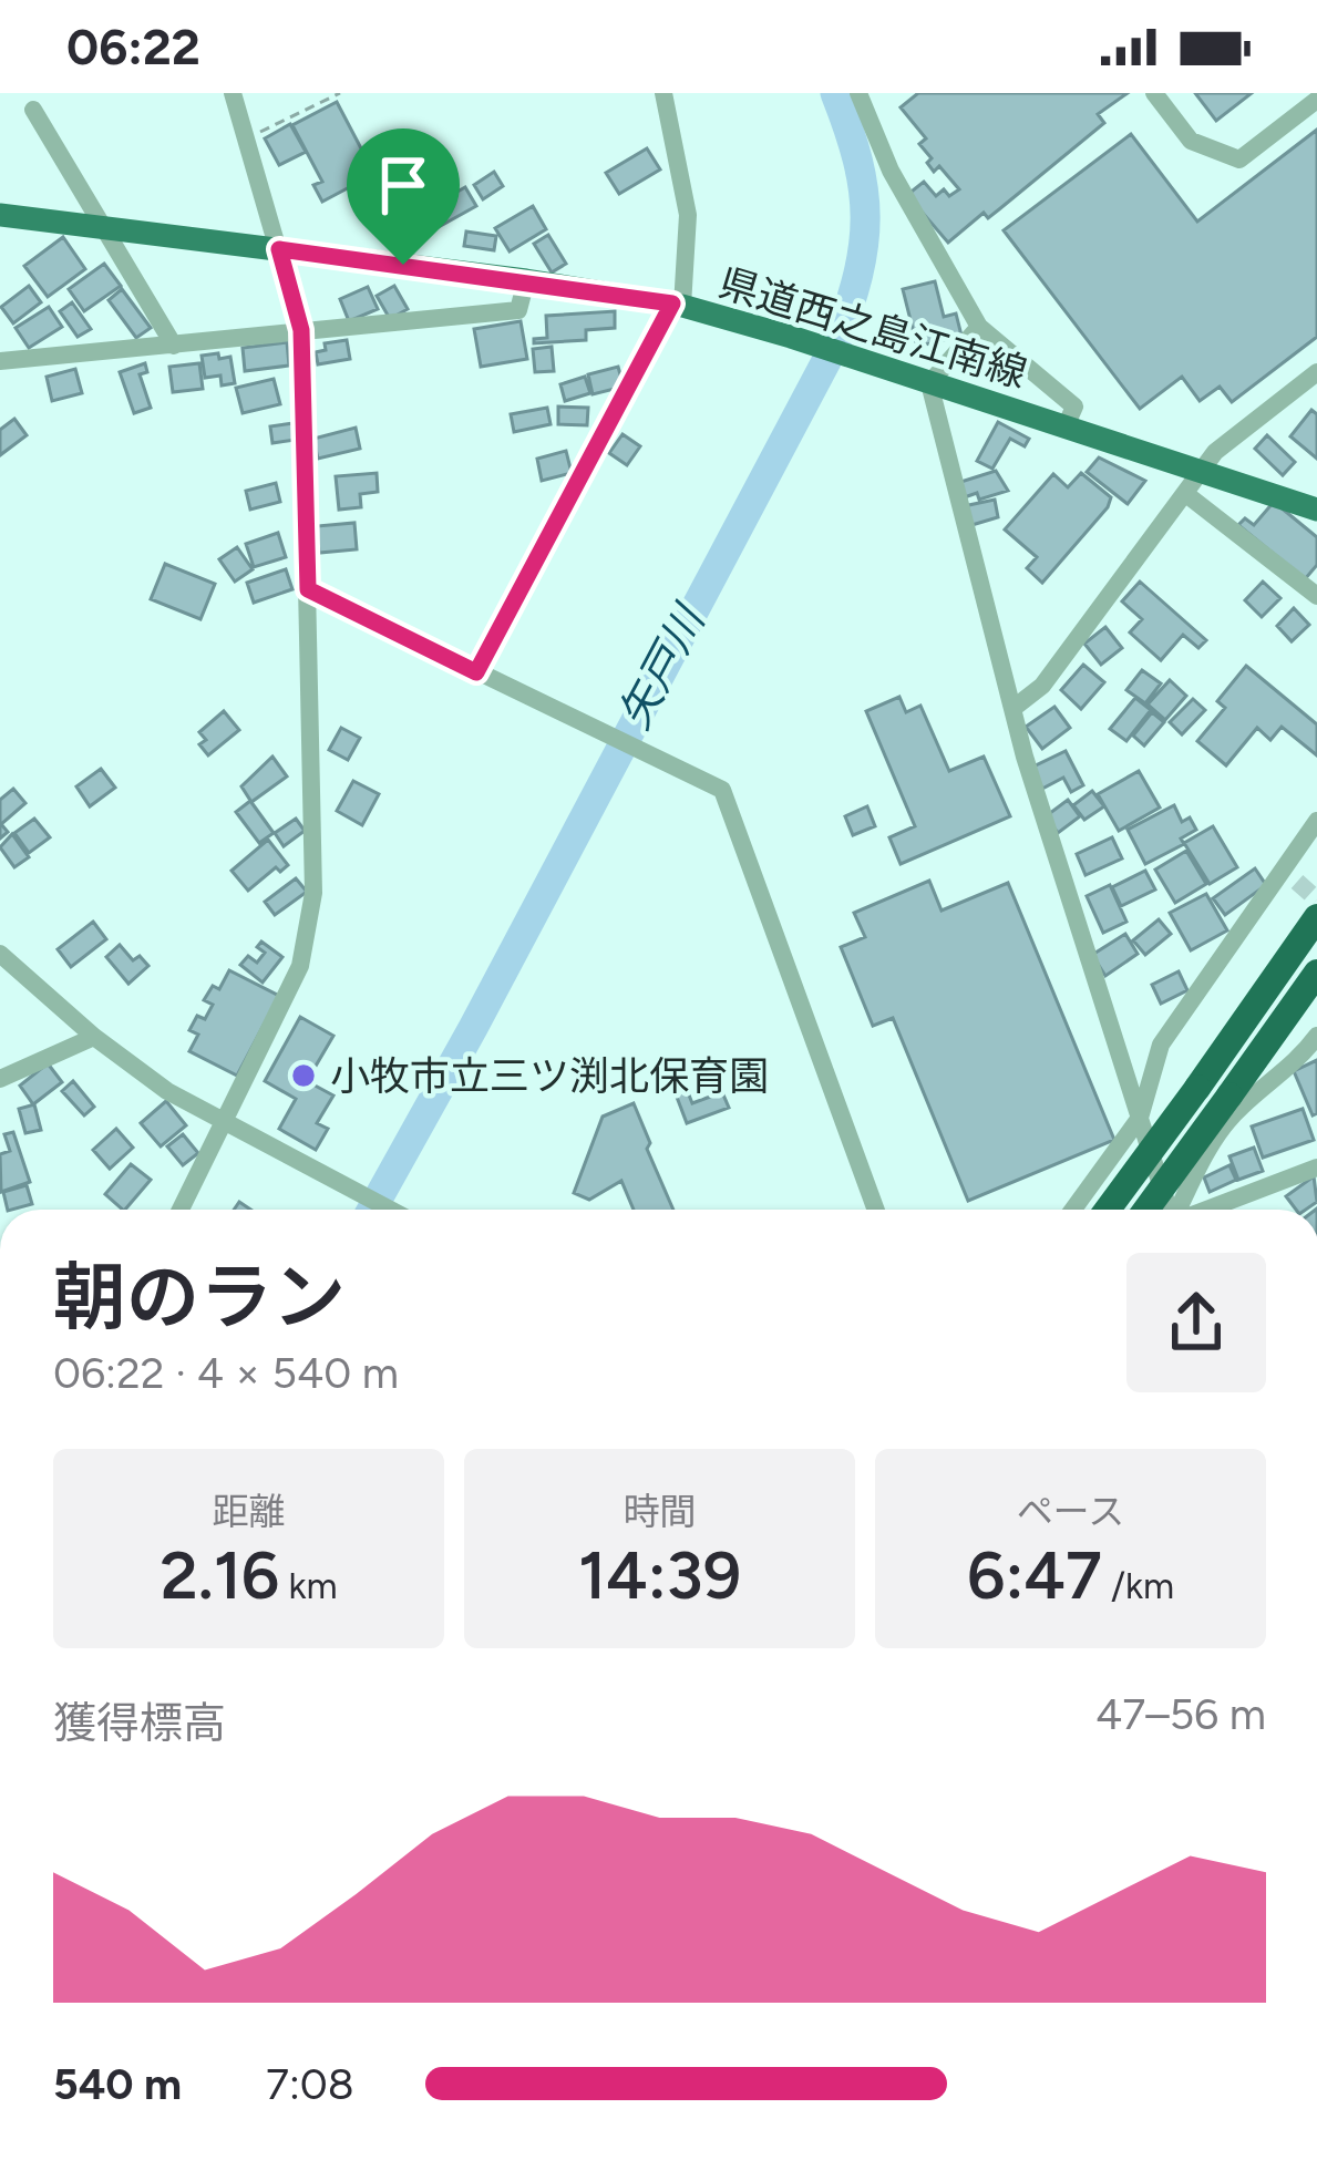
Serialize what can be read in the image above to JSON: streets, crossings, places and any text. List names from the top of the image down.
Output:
{
  "streets": {
    "main road": ["県道西之島江南線"]
  },
  "water": ["矢戸川"],
  "places": ["小牧市立三ツ渕北保育園"],
  "page": {
    "status": "06:22",
    "heading": ["朝のラン", "06:22 · 4 × 540 m"],
    "stats": [
      ["距離", "2.16 km"],
      ["時間", "14:39"],
      ["ペース", "6:47 /km"]
    ],
    "chart": ["獲得標高", "47–56 m"],
    "list": [
      {
        "name": "540 m",
        "note": "7:08"
      }
    ]
  }
}
